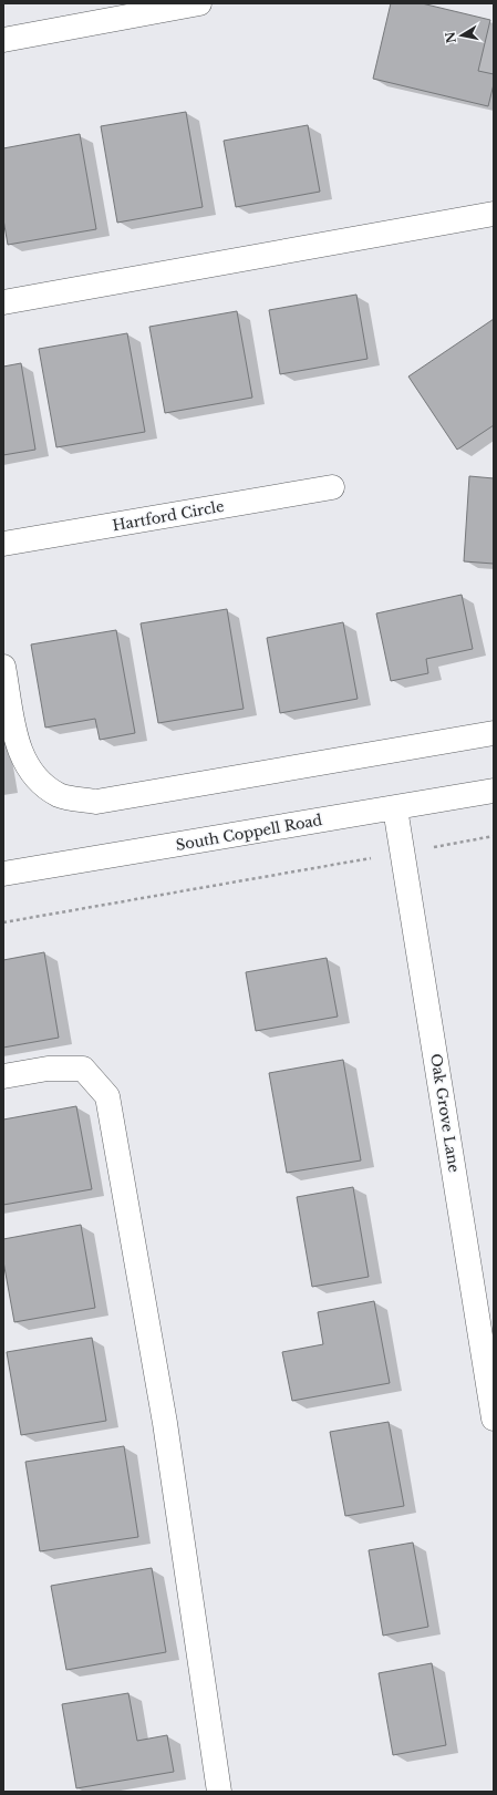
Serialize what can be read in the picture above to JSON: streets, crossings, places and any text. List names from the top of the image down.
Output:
{
  "streets": {
    "street": ["Hartford Circle", "South Coppell Road", "Oak Grove Lane"]
  },
  "crossings": [
    ["South Coppell Road", "Oak Grove Lane"]
  ],
  "north": "left"
}
